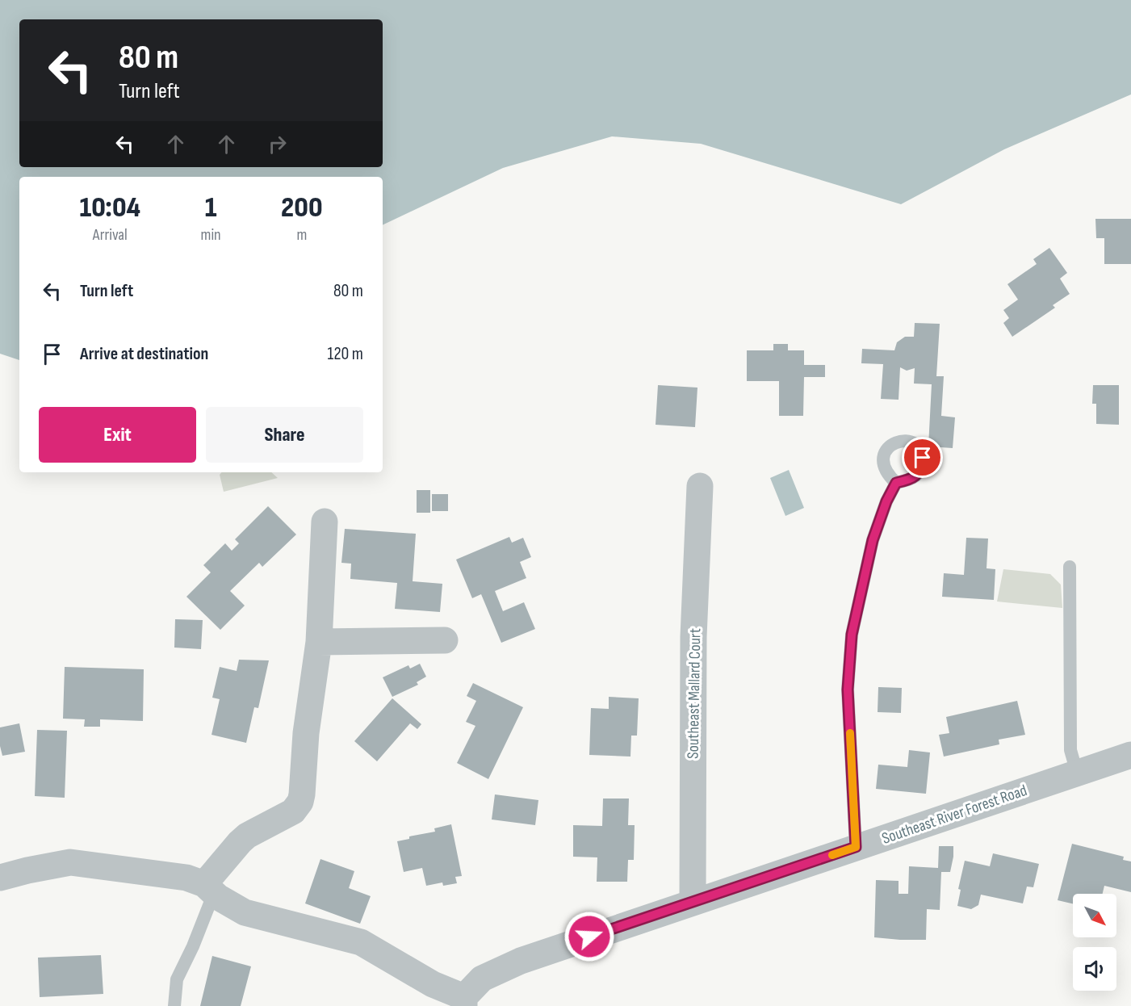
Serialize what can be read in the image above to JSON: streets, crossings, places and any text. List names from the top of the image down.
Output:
{
  "streets": {
    "street": ["Southeast Mallard Court", "Southeast River Forest Road"]
  },
  "crossings": [
    ["Southeast Mallard Court", "Southeast River Forest Road"]
  ],
  "north": "bottom right",
  "page": {
    "turn": ["80 m", "Turn left"],
    "eta": [
      "10:04",
      "Arrival",
      "1",
      "min",
      "200",
      "m"
    ],
    "list": [
      {
        "name": "Turn left",
        "value": "80 m"
      },
      {
        "name": "Arrive at destination",
        "value": "120 m"
      }
    ],
    "buttons": ["Exit", "Share"]
  }
}
